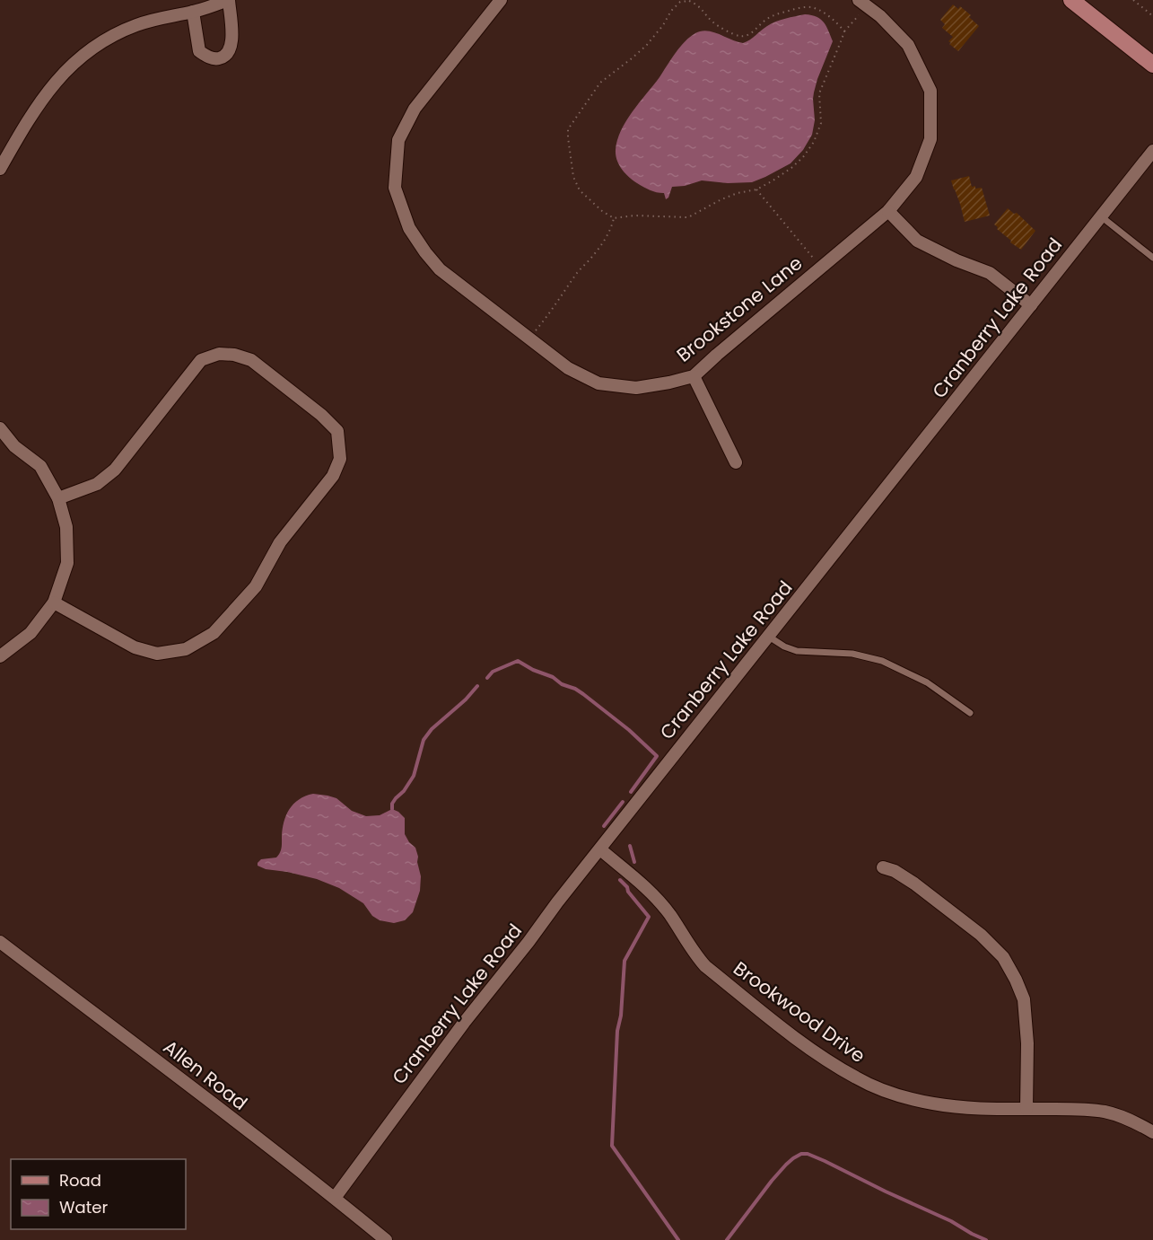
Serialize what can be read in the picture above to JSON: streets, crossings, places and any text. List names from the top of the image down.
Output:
{
  "streets": {
    "street": [
      "Brookstone Lane",
      "Cranberry Lake Road",
      "Brookwood Drive",
      "Allen Road"
    ]
  },
  "crossings": [
    ["Cranberry Lake Road", "Brookwood Drive"],
    ["Cranberry Lake Road", "Allen Road"]
  ],
  "legend": ["Road", "Water"]
}
